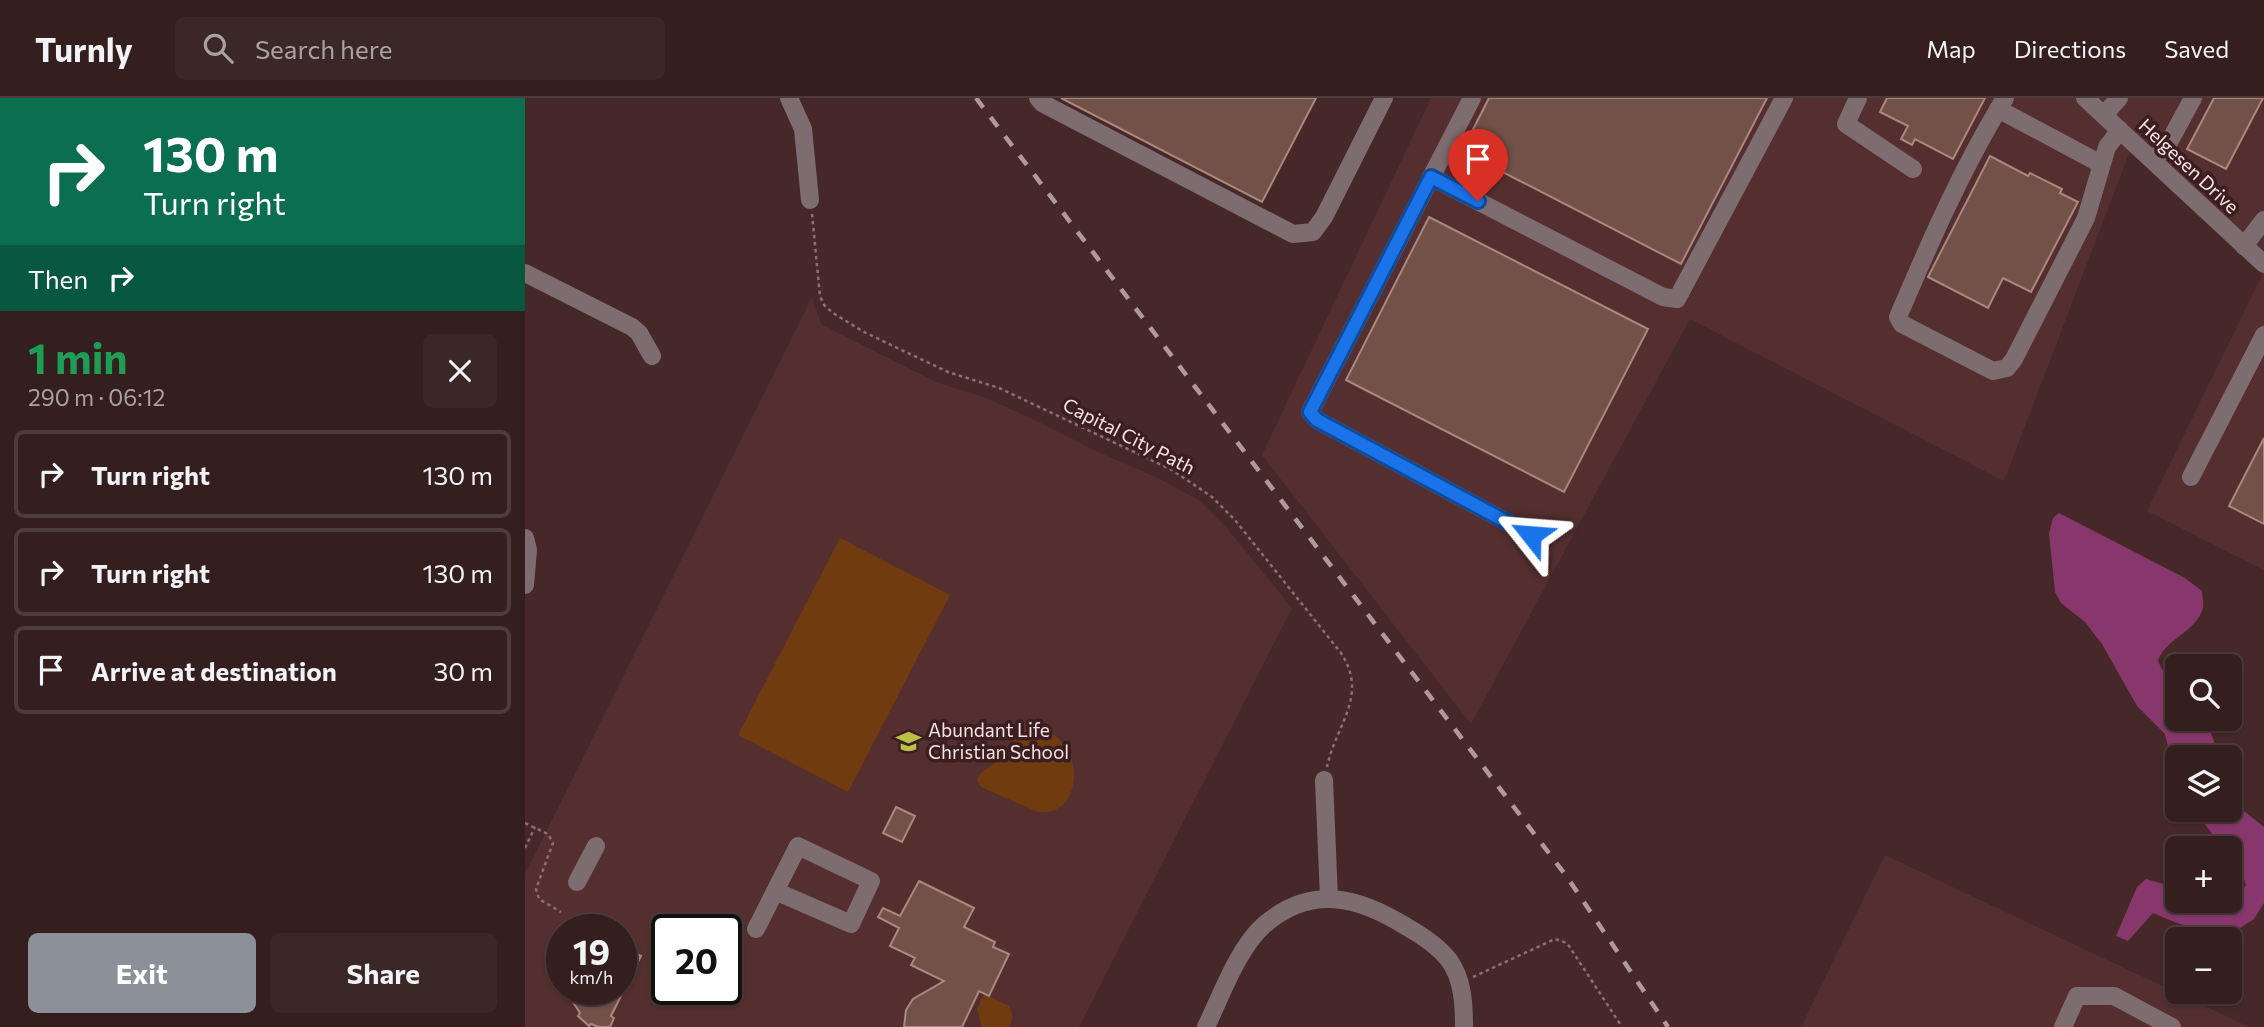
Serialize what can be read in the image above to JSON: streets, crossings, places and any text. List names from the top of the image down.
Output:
{
  "streets": {
    "street": ["Helgesen Drive"],
    "path": ["Capital City Path"]
  },
  "places": {
    "school or university": ["Abundant Life Christian School"]
  },
  "page": {
    "header": "Turnly",
    "search": "Search here",
    "nav": ["Map", "Directions", "Saved"],
    "turn": ["130 m", "Turn right"],
    "then": "Then",
    "heading": ["1 min", "290 m · 06:12"],
    "list": [
      {
        "name": "Turn right",
        "value": "130 m"
      },
      {
        "name": "Turn right",
        "value": "130 m"
      },
      {
        "name": "Arrive at destination",
        "value": "30 m"
      }
    ],
    "map_buttons": ["+", "−"],
    "speed": "19 km/h",
    "limit": "20",
    "buttons": ["Exit", "Share"]
  }
}
